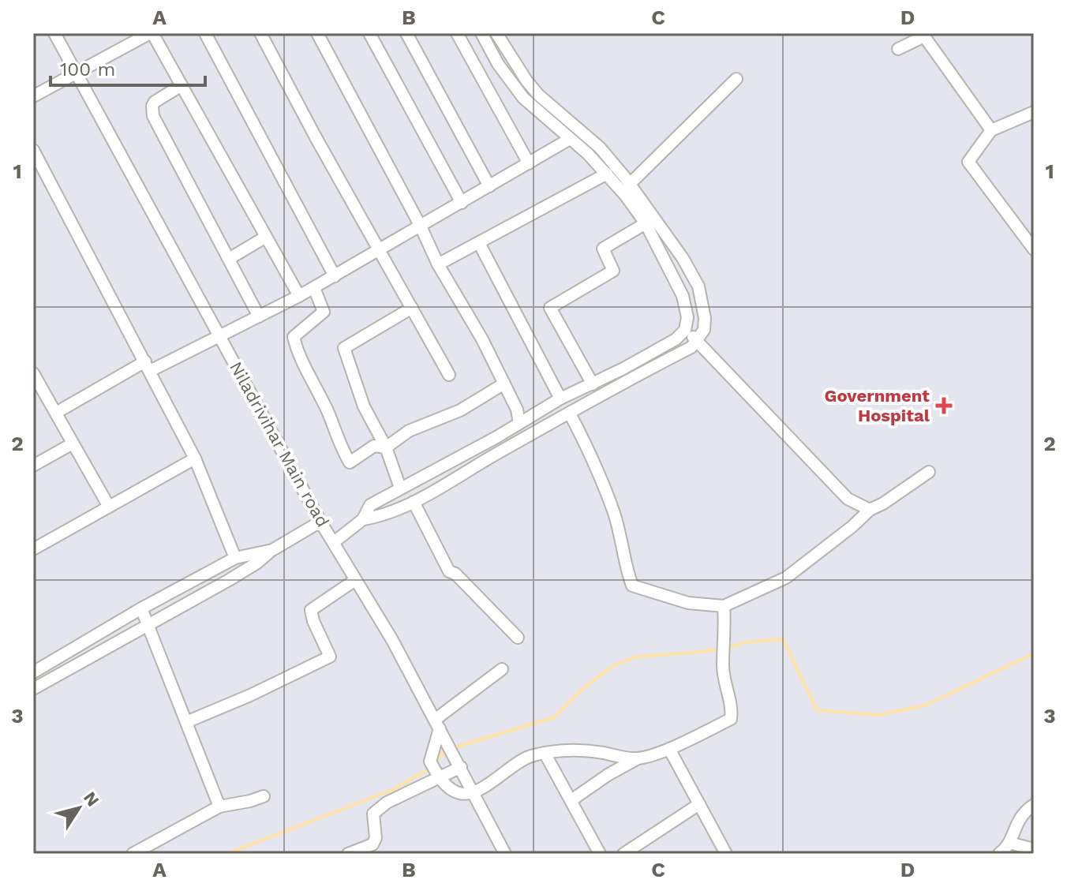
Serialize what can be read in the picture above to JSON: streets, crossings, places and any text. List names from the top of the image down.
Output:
{
  "streets": {
    "street": ["Niladrivihar Main road"]
  },
  "places": {
    "health": ["Government Hospital"]
  },
  "scale_bar": "100 m",
  "north": "top right",
  "grid": {
    "columns": [
      "A",
      "B",
      "C",
      "D"
    ],
    "rows": ["1", "2", "3"]
  }
}
